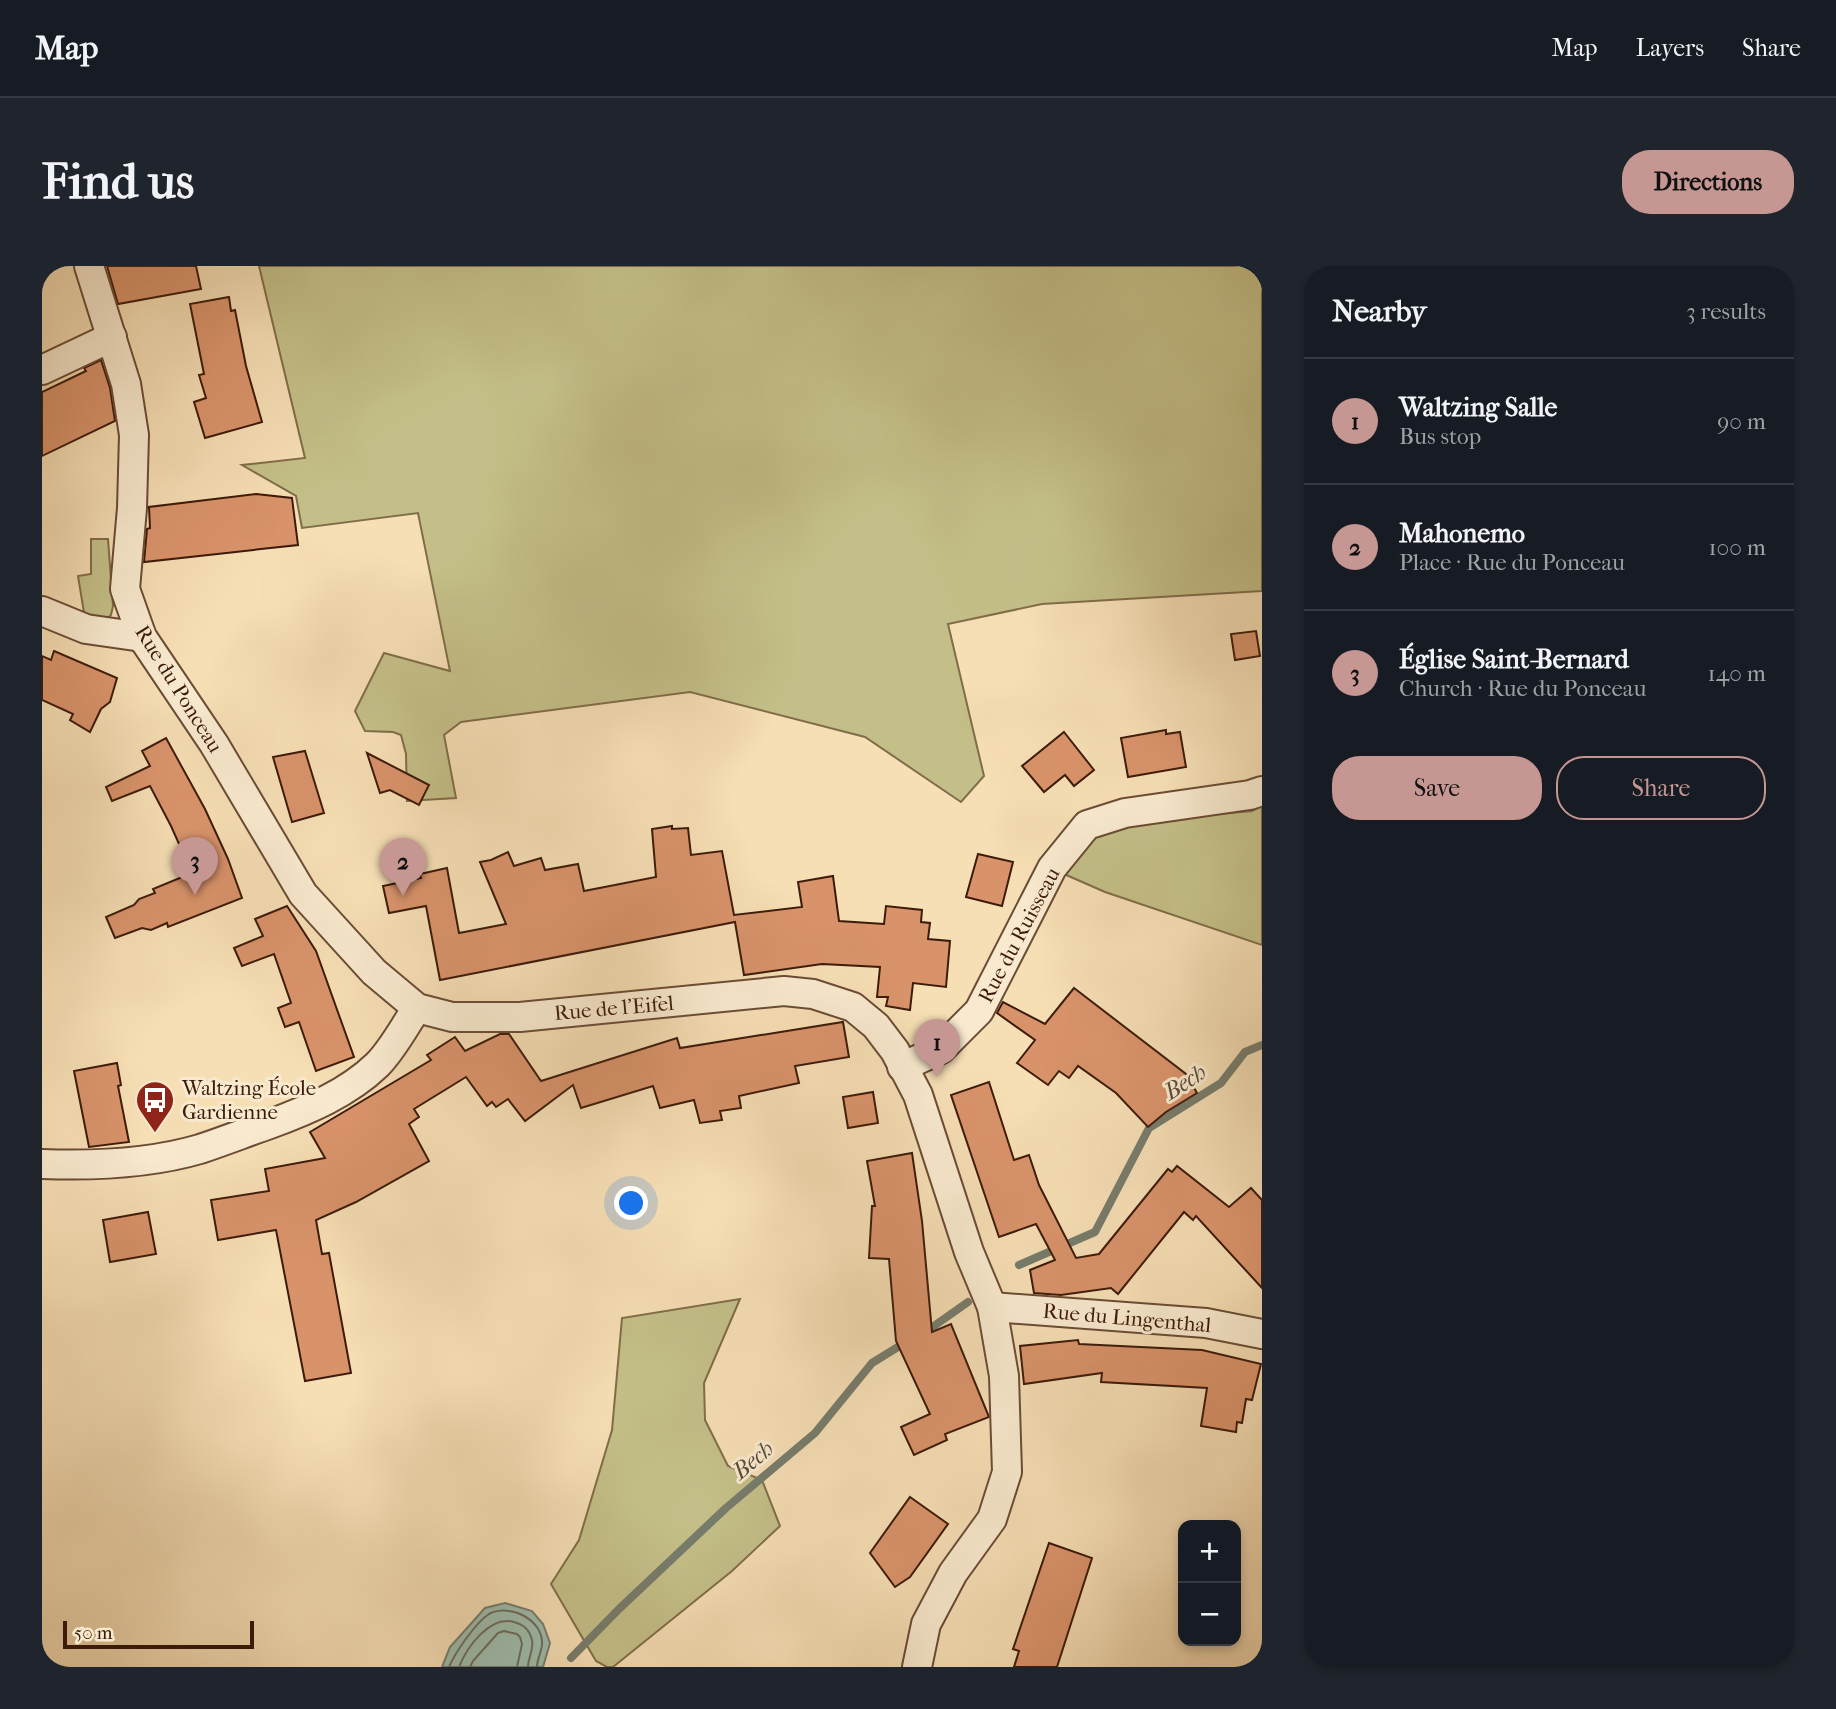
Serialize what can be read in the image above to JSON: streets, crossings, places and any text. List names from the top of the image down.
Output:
{
  "streets": {
    "street": [
      "Rue du Ponceau",
      "Rue du Ruisseau",
      "Rue de l'Eifel",
      "Rue du Lingenthal"
    ]
  },
  "crossings": [
    ["Rue du Ponceau", "Rue de l'Eifel"],
    ["Rue du Ruisseau", "Rue de l'Eifel"],
    ["Rue de l'Eifel", "Rue du Lingenthal"]
  ],
  "water": ["Bech"],
  "places": {
    "bus stop": ["Waltzing École Gardienne"]
  },
  "scale_bar": "50 m",
  "page": {
    "header": "Map",
    "nav": ["Map", "Layers", "Share"],
    "buttons": [
      "Directions",
      ["Save", "Share"]
    ],
    "title": "Find us",
    "heading": ["Nearby", "3 results"],
    "list": [
      {
        "mark": "1",
        "name": "Waltzing Salle",
        "note": "Bus stop",
        "value": "90 m"
      },
      {
        "mark": "2",
        "name": "Mahonemo",
        "note": "Place · Rue du Ponceau",
        "value": "100 m"
      },
      {
        "mark": "3",
        "name": "Église Saint-Bernard",
        "note": "Church · Rue du Ponceau",
        "value": "140 m"
      }
    ],
    "pins": ["3", "2", "1"],
    "map_buttons": ["+", "−"],
    "scale": "50 m"
  }
}
